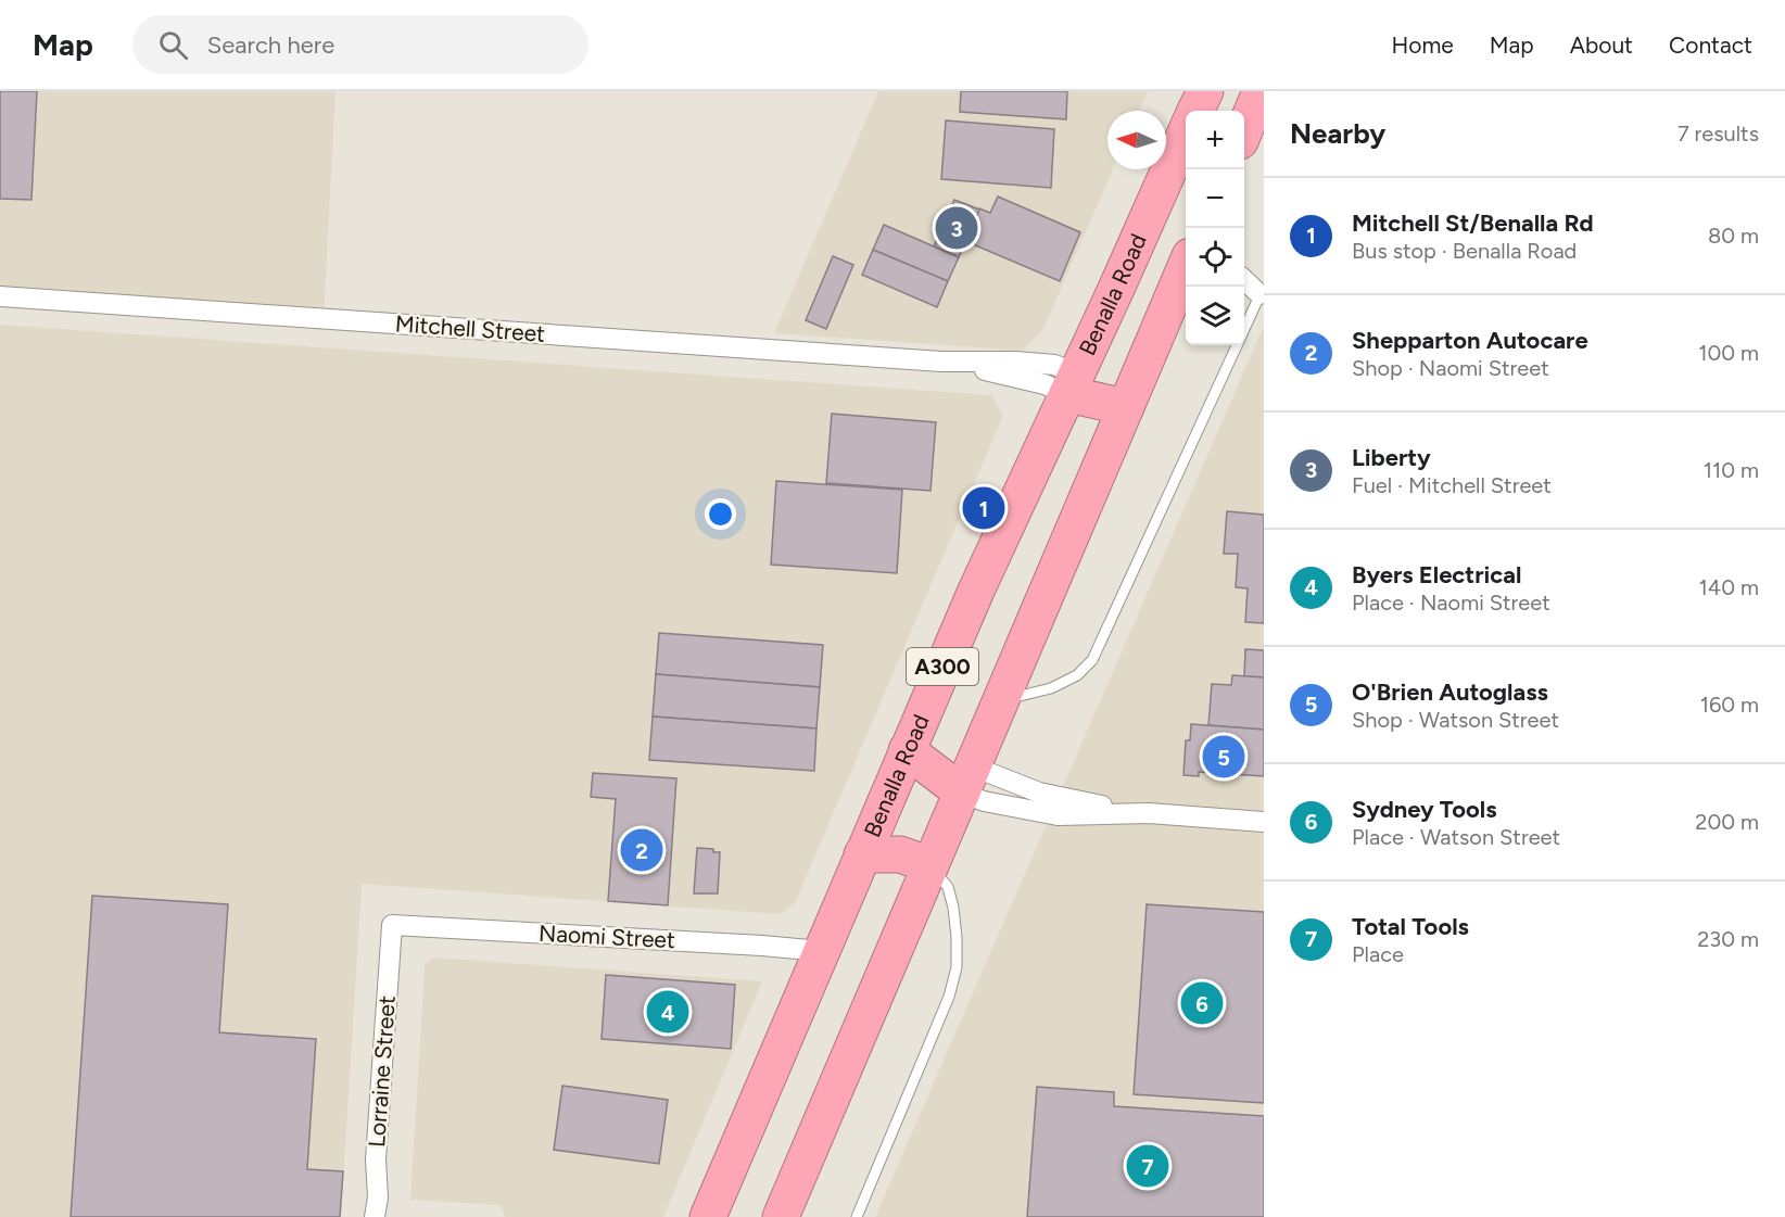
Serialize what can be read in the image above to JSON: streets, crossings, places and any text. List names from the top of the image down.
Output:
{
  "streets": {
    "highway": ["Benalla Road", "A300"],
    "street": ["Mitchell Street", "Naomi Street", "Lorraine Street"]
  },
  "crossings": [
    ["Benalla Road", "Mitchell Street"],
    ["Benalla Road", "Naomi Street"],
    ["Naomi Street", "Lorraine Street"]
  ],
  "north": "left",
  "page": {
    "header": "Map",
    "search": "Search here",
    "nav": [
      "Home",
      "Map",
      "About",
      "Contact"
    ],
    "heading": ["Nearby", "7 results"],
    "map_buttons": ["+", "−"],
    "list": [
      {
        "mark": "1",
        "name": "Mitchell St/Benalla Rd",
        "note": "Bus stop · Benalla Road",
        "value": "80 m"
      },
      {
        "mark": "2",
        "name": "Shepparton Autocare",
        "note": "Shop · Naomi Street",
        "value": "100 m"
      },
      {
        "mark": "3",
        "name": "Liberty",
        "note": "Fuel · Mitchell Street",
        "value": "110 m"
      },
      {
        "mark": "4",
        "name": "Byers Electrical",
        "note": "Place · Naomi Street",
        "value": "140 m"
      },
      {
        "mark": "5",
        "name": "O'Brien Autoglass",
        "note": "Shop · Watson Street",
        "value": "160 m"
      },
      {
        "mark": "6",
        "name": "Sydney Tools",
        "note": "Place · Watson Street",
        "value": "200 m"
      },
      {
        "mark": "7",
        "name": "Total Tools",
        "note": "Place",
        "value": "230 m"
      }
    ],
    "pins": [
      "3",
      "1",
      "5",
      "2",
      "6",
      "4",
      "7"
    ]
  }
}
